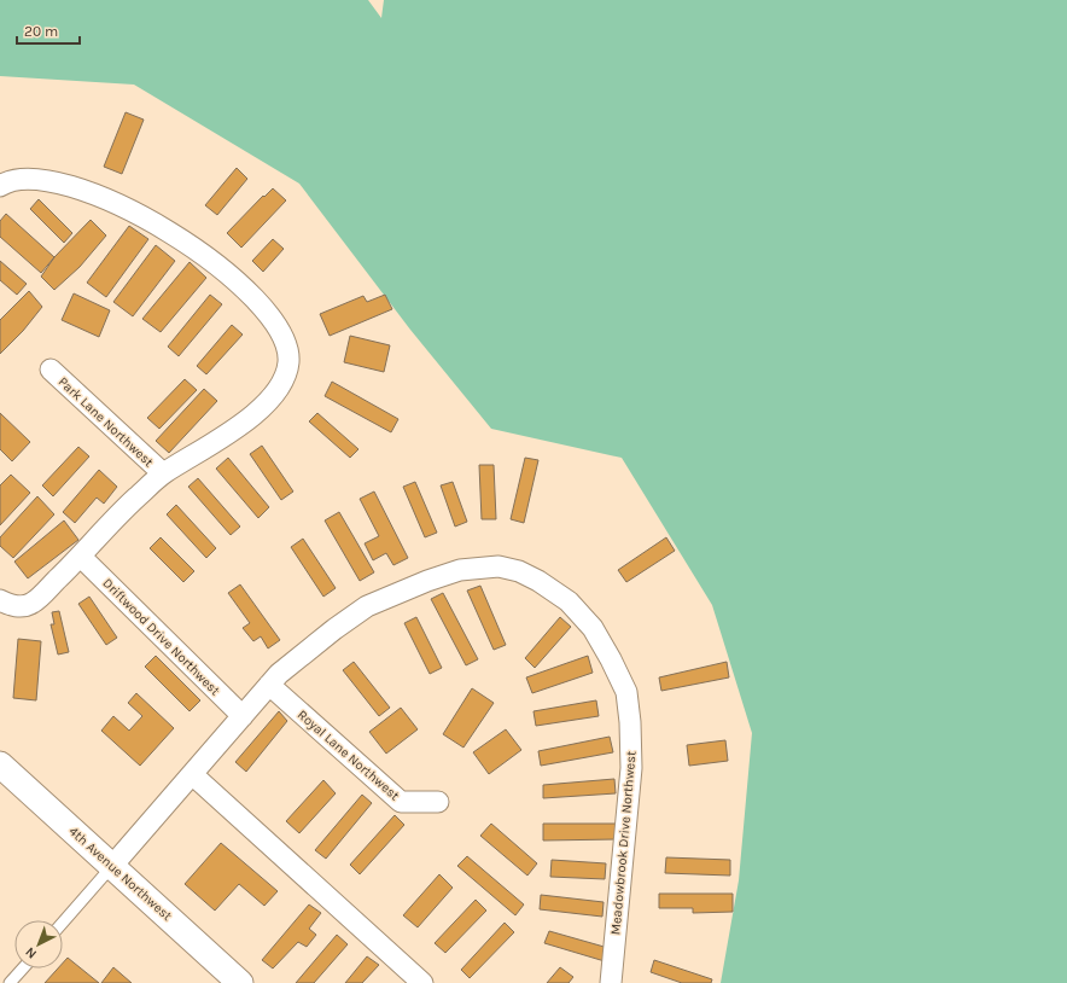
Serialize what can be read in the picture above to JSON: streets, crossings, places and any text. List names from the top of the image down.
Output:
{
  "streets": {
    "street": [
      "Park Lane Northwest",
      "Driftwood Drive Northwest",
      "Royal Lane Northwest",
      "Meadowbrook Drive Northwest",
      "4th Avenue Northwest"
    ]
  },
  "crossings": [
    ["Driftwood Drive Northwest", "Meadowbrook Drive Northwest"],
    ["Royal Lane Northwest", "Meadowbrook Drive Northwest"],
    ["Meadowbrook Drive Northwest", "4th Avenue Northwest"]
  ],
  "scale_bar": "20 m",
  "north": "bottom left"
}
